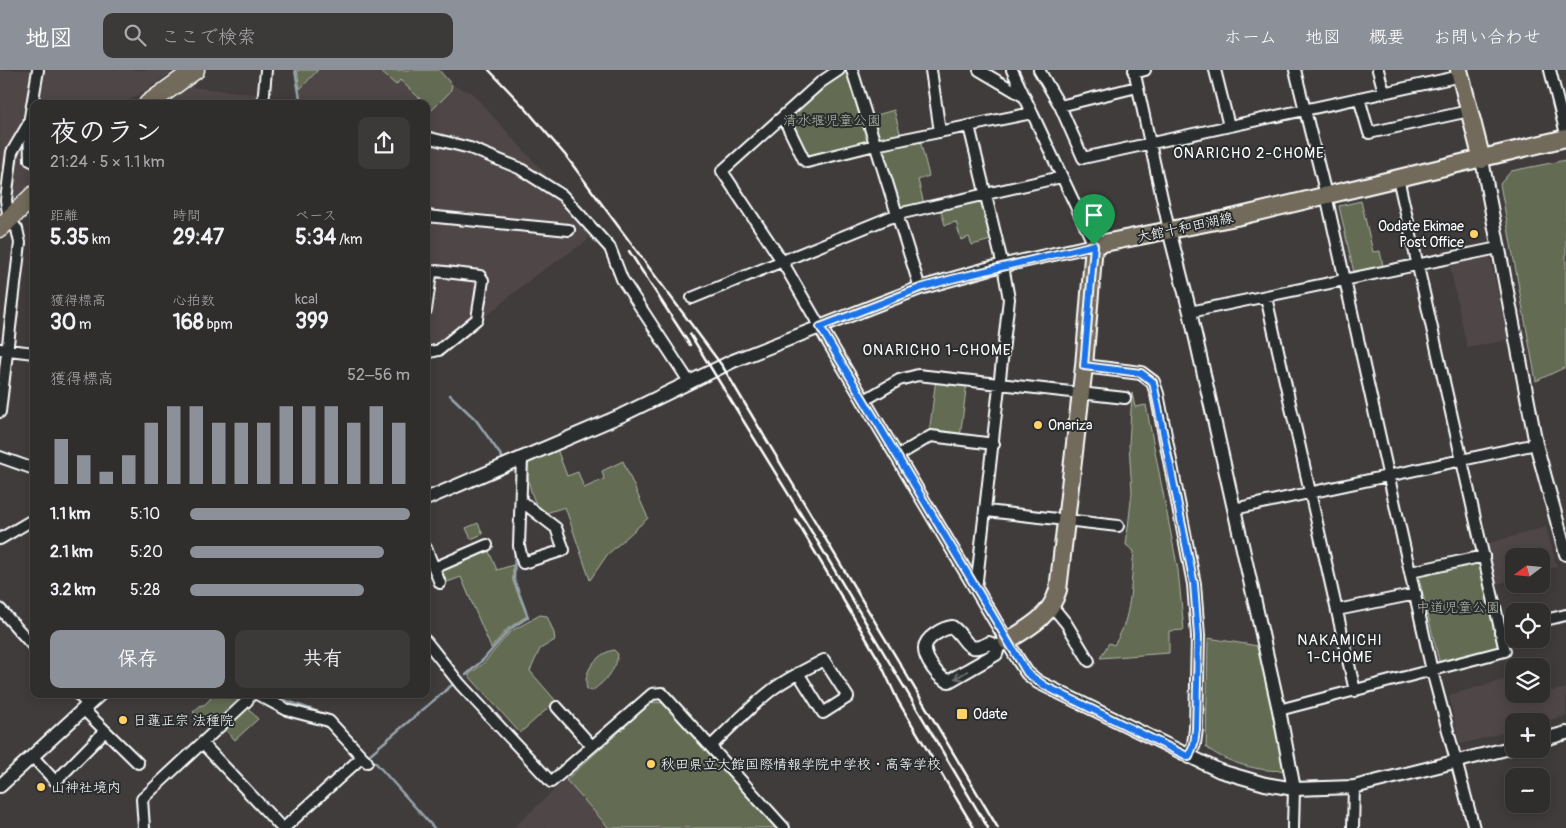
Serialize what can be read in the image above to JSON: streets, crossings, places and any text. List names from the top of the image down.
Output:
{
  "streets": {
    "main road": ["大館十和田湖線"]
  },
  "districts": ["ONARICHO 2-CHOME", "ONARICHO 1-CHOME", "NAKAMICHI 1-CHOME"],
  "parks": ["清水堰児童公園", "中道児童公園"],
  "places": {
    "other": [
      "Oodate Ekimae Post Office",
      "Onariza",
      "日蓮正宗 法種院",
      "秋田県立大館国際情報学院中学校・高等学校",
      "山神社境内"
    ],
    "transit": ["Odate"]
  },
  "north": "left",
  "page": {
    "header": "地図",
    "search": "ここで検索",
    "nav": [
      "ホーム",
      "地図",
      "概要",
      "お問い合わせ"
    ],
    "heading": ["夜のラン", "21:24 · 5 × 1.1 km"],
    "stats": [
      ["距離", "5.35 km"],
      ["時間", "29:47"],
      ["ペース", "5:34 /km"],
      ["獲得標高", "30 m"],
      ["心拍数", "168 bpm"],
      ["kcal", "399"]
    ],
    "chart": ["獲得標高", "52–56 m"],
    "list": [
      {
        "name": "1.1 km",
        "note": "5:10"
      },
      {
        "name": "2.1 km",
        "note": "5:20"
      },
      {
        "name": "3.2 km",
        "note": "5:28"
      }
    ],
    "map_buttons": ["+", "−"],
    "buttons": ["保存", "共有"]
  }
}
